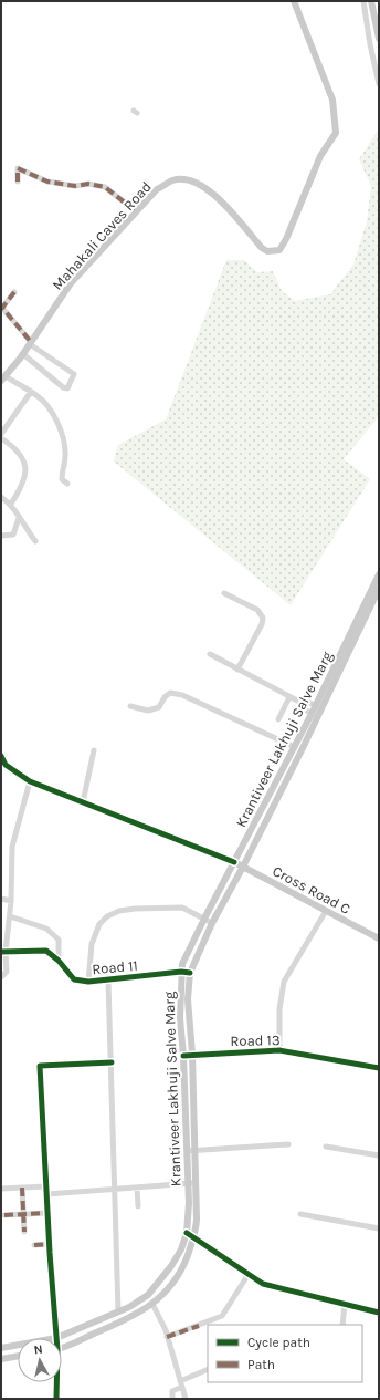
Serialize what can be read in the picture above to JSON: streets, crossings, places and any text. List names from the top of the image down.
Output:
{
  "streets": {
    "main road": ["Mahakali Caves Road", "Krantiveer Lakhuji Salve Marg", "Cross Road C"],
    "street": ["Road 11", "Road 13"]
  },
  "crossings": [
    ["Krantiveer Lakhuji Salve Marg", "Cross Road C"],
    ["Krantiveer Lakhuji Salve Marg", "Road 11"],
    ["Krantiveer Lakhuji Salve Marg", "Road 13"]
  ],
  "legend": ["Cycle path", "Path"],
  "north": "top"
}
